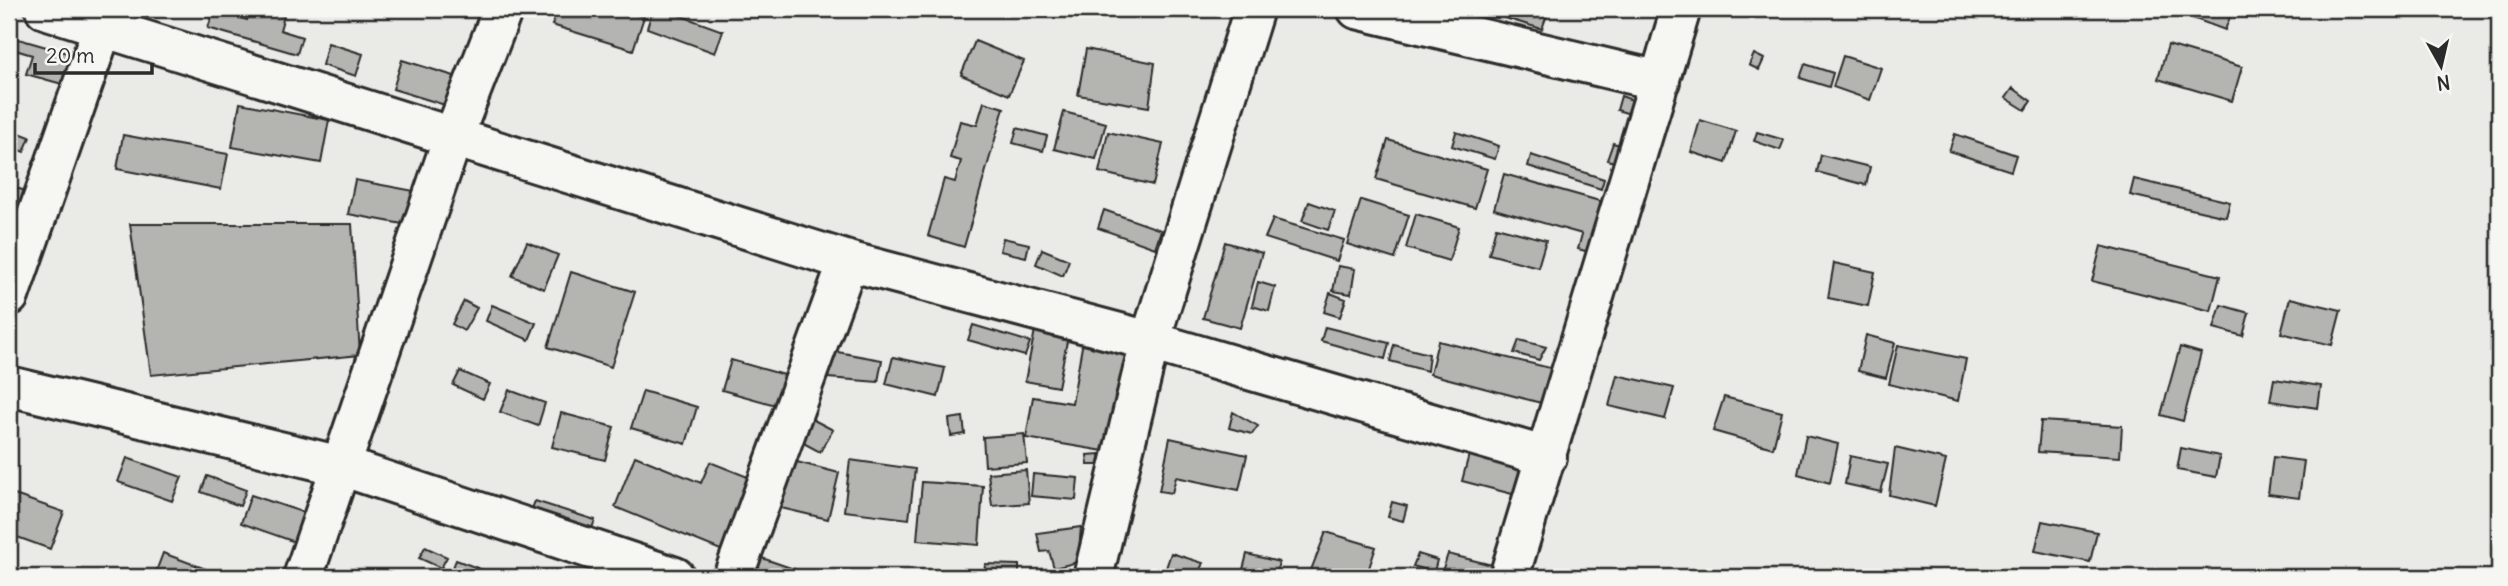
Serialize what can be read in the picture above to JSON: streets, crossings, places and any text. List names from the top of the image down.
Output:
{
  "scale_bar": "20 m",
  "north": "bottom"
}
